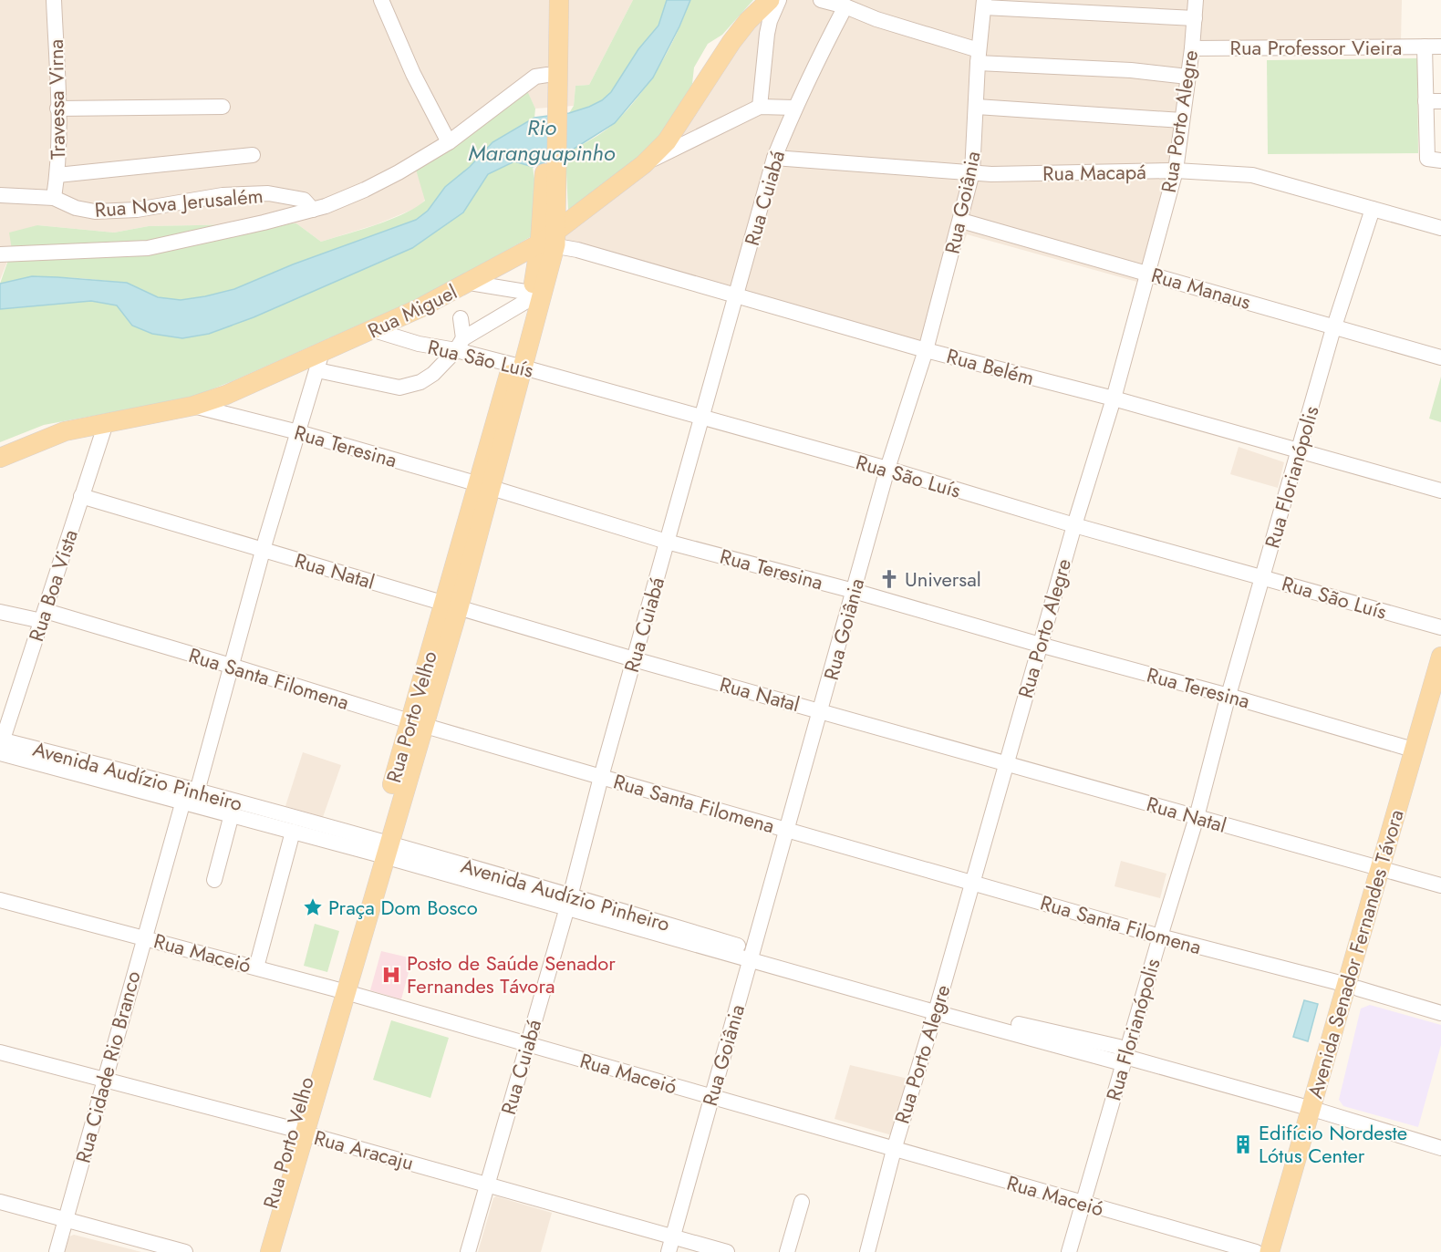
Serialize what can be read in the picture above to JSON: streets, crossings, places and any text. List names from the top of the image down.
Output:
{
  "streets": {
    "main road": ["Rua Miguel", "Rua Porto Velho", "Avenida Senador Fernandes Távora"],
    "street": [
      "Rua Professor Vieira",
      "Travessa Virna",
      "Rua Porto Alegre",
      "Rua Macapá",
      "Rua Cuiabá",
      "Rua Nova Jerusalém",
      "Rua Goiânia",
      "Rua Manaus",
      "Rua São Luís",
      "Rua Belém",
      "Rua Teresina",
      "Rua Florianópolis",
      "Rua Natal",
      "Rua Boa Vista",
      "Rua Santa Filomena",
      "Avenida Audízio Pinheiro",
      "Rua Maceió",
      "Rua Cidade Rio Branco",
      "Rua Aracaju"
    ]
  },
  "crossings": [
    ["Rua Professor Vieira", "Rua Porto Alegre"],
    ["Travessa Virna", "Rua Nova Jerusalém"],
    ["Rua Porto Alegre", "Rua Macapá"],
    ["Rua Porto Alegre", "Rua Manaus"],
    ["Rua Porto Alegre", "Rua São Luís"],
    ["Rua Porto Alegre", "Rua Belém"],
    ["Rua Porto Alegre", "Rua Teresina"],
    ["Rua Porto Alegre", "Rua Natal"],
    ["Rua Porto Alegre", "Rua Santa Filomena"],
    ["Rua Porto Alegre", "Avenida Audízio Pinheiro"],
    ["Rua Porto Alegre", "Rua Maceió"],
    ["Rua Macapá", "Rua Cuiabá"],
    ["Rua Macapá", "Rua Goiânia"],
    ["Rua Macapá", "Rua Florianópolis"],
    ["Rua Cuiabá", "Rua Miguel"],
    ["Rua Cuiabá", "Rua São Luís"],
    ["Rua Cuiabá", "Rua Belém"],
    ["Rua Cuiabá", "Rua Teresina"],
    ["Rua Cuiabá", "Rua Natal"],
    ["Rua Cuiabá", "Rua Santa Filomena"],
    ["Rua Cuiabá", "Avenida Audízio Pinheiro"],
    ["Rua Cuiabá", "Rua Maceió"],
    ["Rua Cuiabá", "Rua Aracaju"],
    ["Rua Goiânia", "Rua Manaus"],
    ["Rua Goiânia", "Rua São Luís"],
    ["Rua Goiânia", "Rua Belém"],
    ["Rua Goiânia", "Rua Teresina"],
    ["Rua Goiânia", "Rua Natal"],
    ["Rua Goiânia", "Rua Santa Filomena"],
    ["Rua Goiânia", "Avenida Audízio Pinheiro"],
    ["Rua Goiânia", "Rua Maceió"],
    ["Rua Goiânia", "Rua Aracaju"],
    ["Rua Manaus", "Rua Florianópolis"],
    ["Rua Miguel", "Rua São Luís"],
    ["Rua Miguel", "Rua Belém"],
    ["Rua Miguel", "Rua Teresina"],
    ["Rua Miguel", "Rua Boa Vista"],
    ["Rua Miguel", "Rua Porto Velho"],
    ["Rua São Luís", "Rua Florianópolis"],
    ["Rua São Luís", "Rua Porto Velho"],
    ["Rua Belém", "Rua Florianópolis"],
    ["Rua Belém", "Rua Porto Velho"],
    ["Rua Teresina", "Rua Florianópolis"],
    ["Rua Teresina", "Rua Porto Velho"],
    ["Rua Teresina", "Avenida Senador Fernandes Távora"],
    ["Rua Florianópolis", "Rua Natal"],
    ["Rua Florianópolis", "Rua Santa Filomena"],
    ["Rua Florianópolis", "Avenida Audízio Pinheiro"],
    ["Rua Florianópolis", "Rua Maceió"],
    ["Rua Natal", "Rua Boa Vista"],
    ["Rua Natal", "Rua Porto Velho"],
    ["Rua Natal", "Avenida Senador Fernandes Távora"],
    ["Rua Boa Vista", "Rua Santa Filomena"],
    ["Rua Boa Vista", "Avenida Audízio Pinheiro"],
    ["Rua Santa Filomena", "Rua Porto Velho"],
    ["Rua Santa Filomena", "Avenida Senador Fernandes Távora"],
    ["Rua Porto Velho", "Avenida Audízio Pinheiro"],
    ["Rua Porto Velho", "Rua Maceió"],
    ["Rua Porto Velho", "Rua Aracaju"],
    ["Avenida Audízio Pinheiro", "Avenida Senador Fernandes Távora"],
    ["Avenida Audízio Pinheiro", "Rua Cidade Rio Branco"],
    ["Rua Maceió", "Rua Cidade Rio Branco"],
    ["Rua Cidade Rio Branco", "Rua Aracaju"]
  ],
  "water": ["Rio Maranguapinho"],
  "places": {
    "church": ["Universal"],
    "place": ["Praça Dom Bosco"],
    "hospital": ["Posto de Saúde Senador Fernandes Távora"],
    "building": ["Edifício Nordeste Lótus Center"]
  }
}
